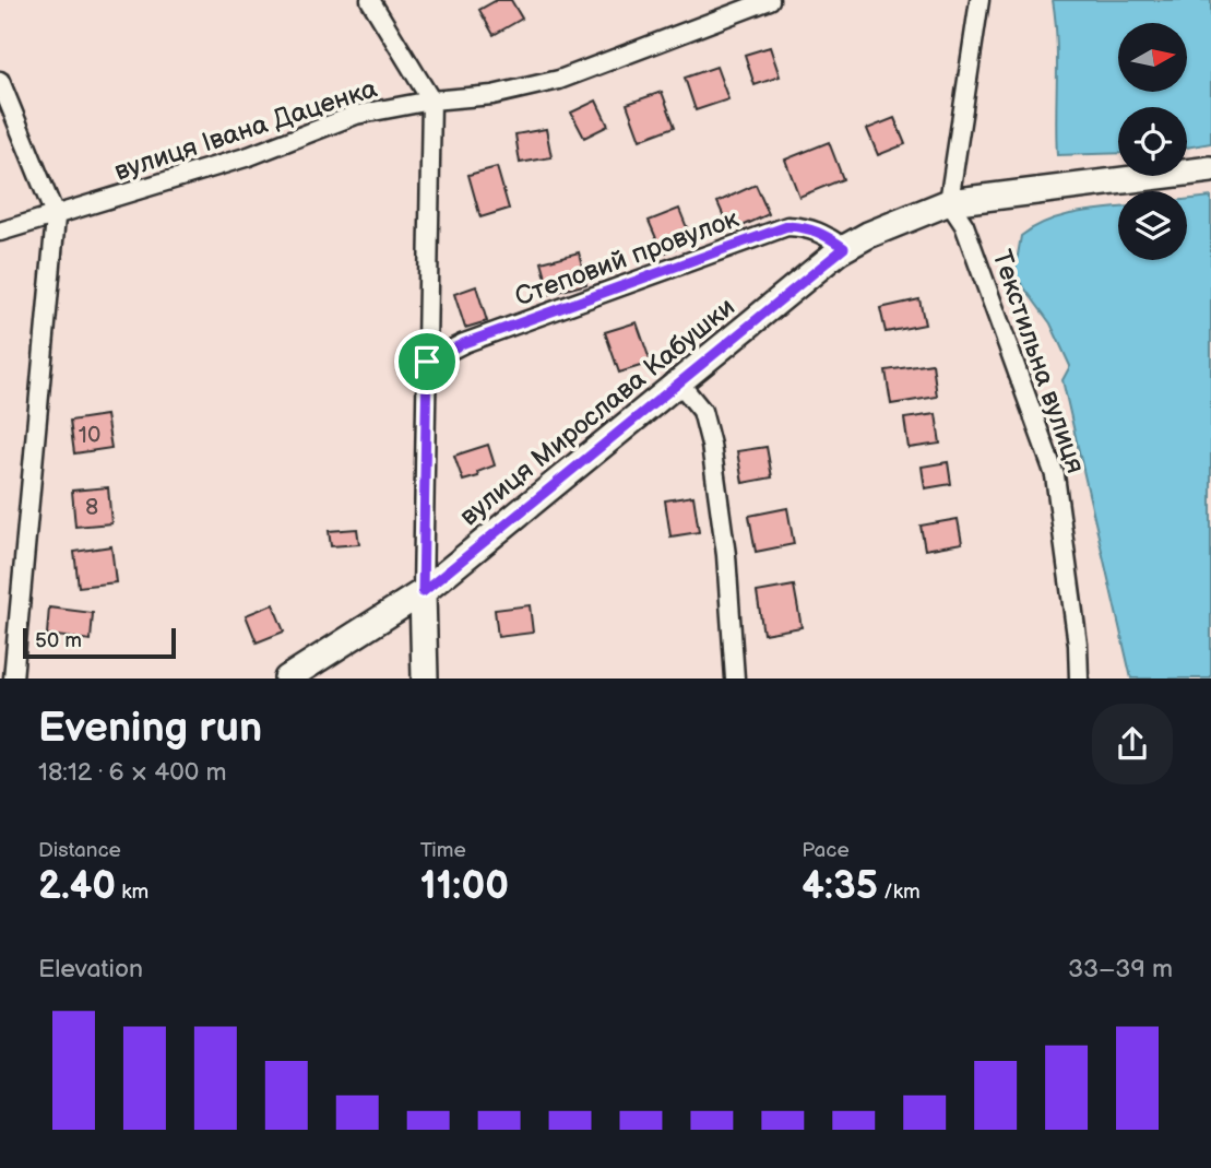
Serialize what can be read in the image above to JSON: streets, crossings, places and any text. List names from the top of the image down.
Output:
{
  "streets": {
    "street": [
      "вулиця Івана Даценка",
      "Степовий провулок",
      "Текстильна вулиця",
      "вулиця Мирослава Кабушки"
    ]
  },
  "crossings": [
    ["Степовий провулок", "вулиця Мирослава Кабушки"],
    ["Текстильна вулиця", "вулиця Мирослава Кабушки"]
  ],
  "house_numbers": ["10", "8"],
  "scale_bar": "50 m",
  "north": "right",
  "page": {
    "scale": "50 m",
    "heading": ["Evening run", "18:12 · 6 × 400 m"],
    "stats": [
      ["Distance", "2.40 km"],
      ["Time", "11:00"],
      ["Pace", "4:35 /km"]
    ],
    "chart": ["Elevation", "33–39 m"]
  }
}
